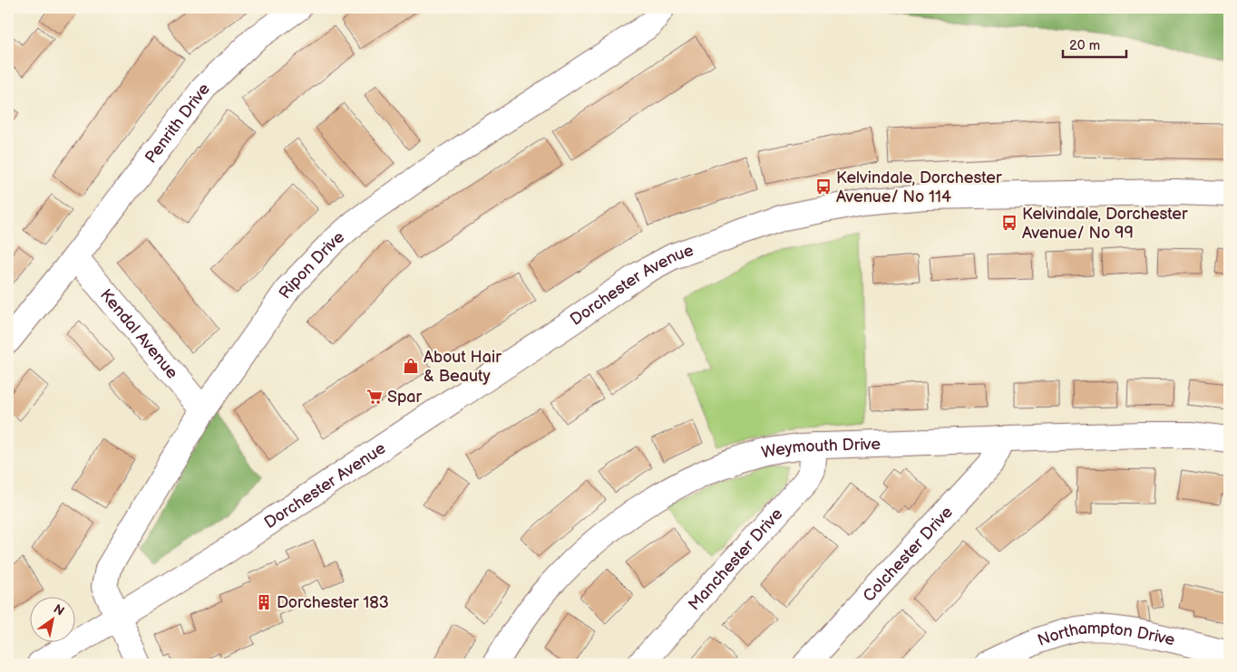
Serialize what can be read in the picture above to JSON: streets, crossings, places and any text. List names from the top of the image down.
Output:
{
  "streets": {
    "street": [
      "Penrith Drive",
      "Ripon Drive",
      "Dorchester Avenue",
      "Kendal Avenue",
      "Weymouth Drive",
      "Colchester Drive",
      "Manchester Drive",
      "Northampton Drive"
    ]
  },
  "crossings": [
    ["Penrith Drive", "Kendal Avenue"],
    ["Ripon Drive", "Dorchester Avenue"],
    ["Ripon Drive", "Kendal Avenue"],
    ["Weymouth Drive", "Colchester Drive"],
    ["Weymouth Drive", "Manchester Drive"]
  ],
  "places": {
    "bus stop": ["Kelvindale, Dorchester Avenue/ No 114", "Kelvindale, Dorchester Avenue/ No 99"],
    "shop": ["About Hair & Beauty"],
    "supermarket": ["Spar"],
    "building": ["Dorchester 183"]
  },
  "scale_bar": "20 m",
  "north": "top right"
}
